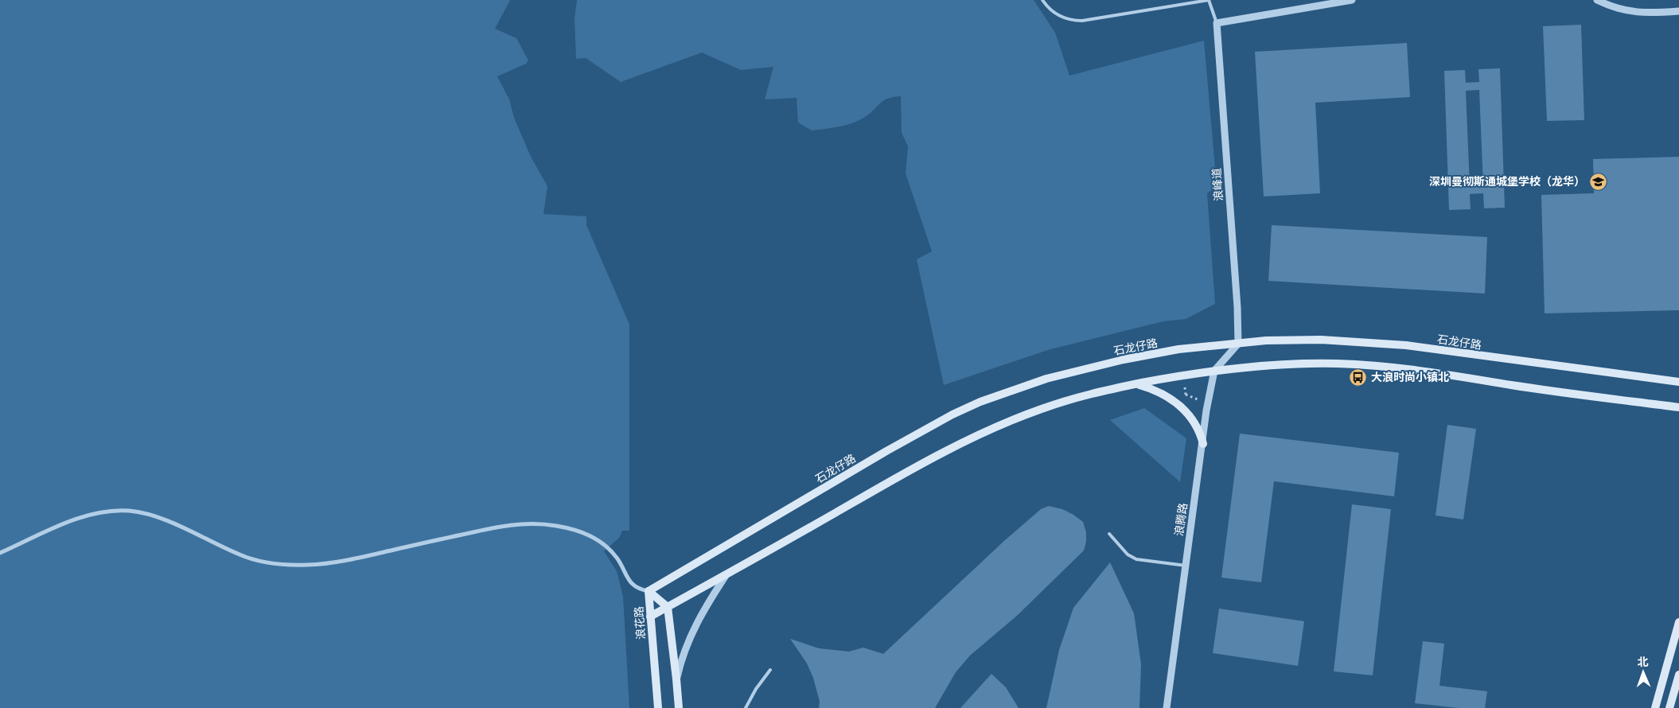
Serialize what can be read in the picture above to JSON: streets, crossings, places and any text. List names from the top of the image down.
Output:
{
  "streets": {
    "main road": ["石龙仔路", "浪花路"],
    "street": ["浪峰道", "浪腾路"]
  },
  "crossings": [
    ["浪峰道", "石龙仔路"],
    ["石龙仔路", "浪花路"]
  ],
  "places": {
    "school or university": ["深圳曼彻斯通城堡学校（龙华）"],
    "bus stop": ["大浪时尚小镇北"]
  },
  "north": "top"
}
